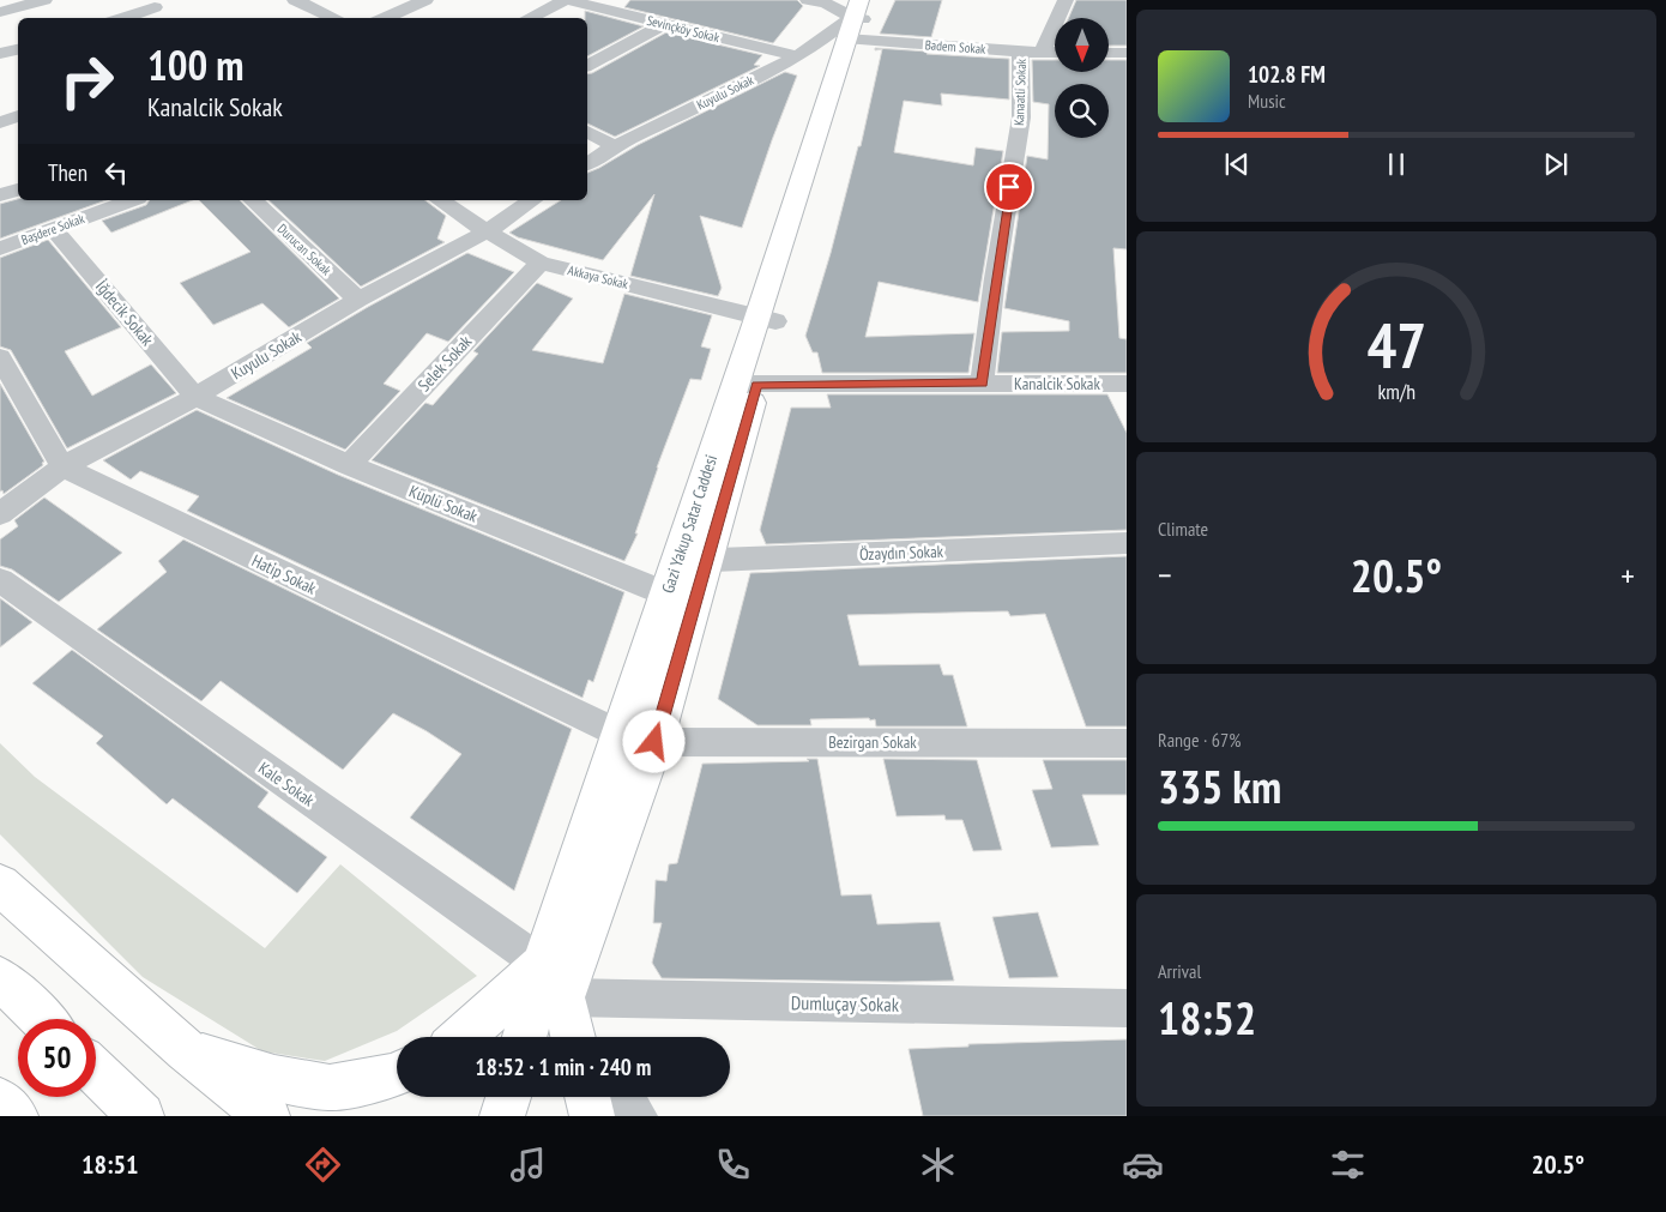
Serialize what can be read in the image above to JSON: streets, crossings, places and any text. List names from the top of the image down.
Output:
{
  "streets": {
    "main road": ["Gazi Yakup Satar Caddesi"],
    "street": [
      "Sevinçköy Sokak",
      "Badem Sokak",
      "Kuyulu Sokak",
      "Kanaatli Sokak",
      "Başdere Sokak",
      "Durucan Sokak",
      "Akkaya Sokak",
      "İğdecik Sokak",
      "Selek Sokak",
      "Kanalcik Sokak",
      "Küplü Sokak",
      "Özaydın Sokak",
      "Hatip Sokak",
      "Bezirgan Sokak",
      "Kale Sokak",
      "Dumluçay Sokak"
    ]
  },
  "crossings": [
    ["Sevinçköy Sokak", "Kuyulu Sokak"],
    ["Badem Sokak", "Kuyulu Sokak"],
    ["Badem Sokak", "Kanaatli Sokak"],
    ["Badem Sokak", "Gazi Yakup Satar Caddesi"],
    ["Kuyulu Sokak", "Durucan Sokak"],
    ["Kuyulu Sokak", "Akkaya Sokak"],
    ["Kuyulu Sokak", "İğdecik Sokak"],
    ["Kuyulu Sokak", "Küplü Sokak"],
    ["Kuyulu Sokak", "Gazi Yakup Satar Caddesi"],
    ["Kuyulu Sokak", "Hatip Sokak"],
    ["Kanaatli Sokak", "Kanalcik Sokak"],
    ["Başdere Sokak", "İğdecik Sokak"],
    ["Akkaya Sokak", "Selek Sokak"],
    ["Akkaya Sokak", "Gazi Yakup Satar Caddesi"],
    ["İğdecik Sokak", "Küplü Sokak"],
    ["Selek Sokak", "Küplü Sokak"],
    ["Kanalcik Sokak", "Gazi Yakup Satar Caddesi"],
    ["Küplü Sokak", "Gazi Yakup Satar Caddesi"],
    ["Gazi Yakup Satar Caddesi", "Özaydın Sokak"],
    ["Gazi Yakup Satar Caddesi", "Hatip Sokak"],
    ["Gazi Yakup Satar Caddesi", "Bezirgan Sokak"],
    ["Gazi Yakup Satar Caddesi", "Kale Sokak"],
    ["Gazi Yakup Satar Caddesi", "Dumluçay Sokak"],
    ["Hatip Sokak", "Bezirgan Sokak"],
    ["Kale Sokak", "Dumluçay Sokak"]
  ],
  "north": "bottom",
  "page": {
    "turn": ["100 m", "Kanalcik Sokak"],
    "song": ["102.8 FM", "Music"],
    "then": "Then",
    "tile": [
      "Climate",
      ["Range · 67%", "335 km"],
      ["Arrival", "18:52"]
    ],
    "heat": ["−", "20.5°", "+"],
    "limit": "50",
    "trip": "18:52 · 1 min · 240 m",
    "tabs": ["18:51", "20.5°"],
    "gauge": ["47", "km/h"]
  }
}
